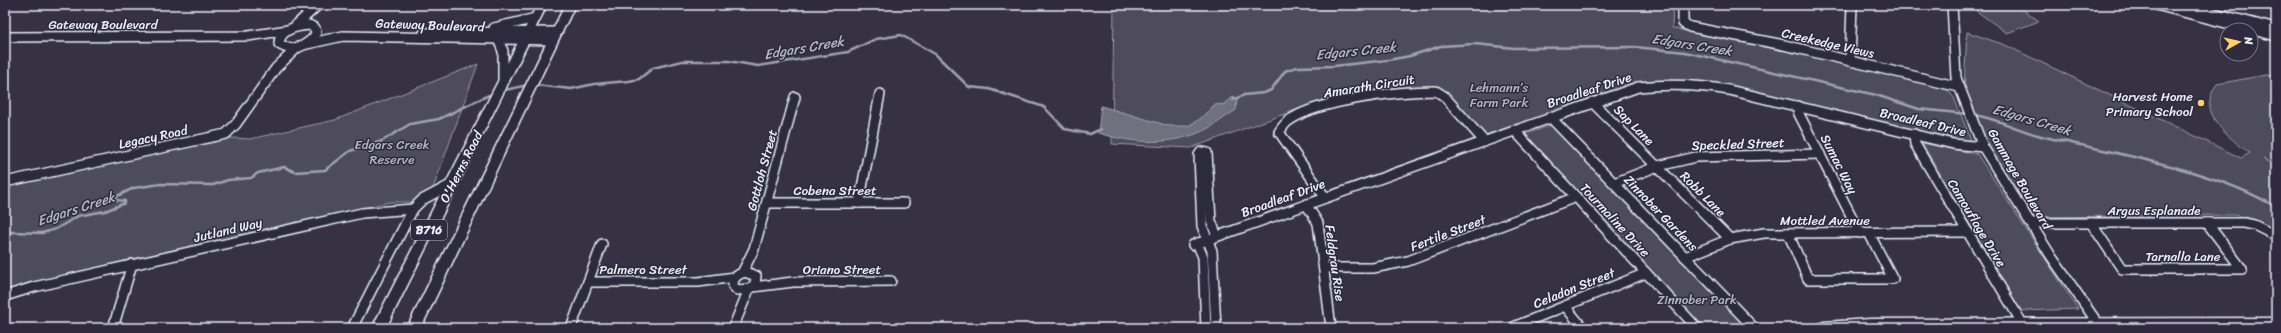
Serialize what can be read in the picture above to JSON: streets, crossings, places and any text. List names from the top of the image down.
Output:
{
  "streets": {
    "main road": ["O'Herns Road", "B716"],
    "street": [
      "Gateway Boulevard",
      "Creekedge Views",
      "Amarath Circuit",
      "Broadleaf Drive",
      "Sap Lane",
      "Legacy Road",
      "Speckled Street",
      "Sumac Way",
      "Gottloh Street",
      "Gammage Boulevard",
      "Cobena Street",
      "Robb Lane",
      "Argus Esplanade",
      "Zinnober Gardens",
      "Tourmaline Drive",
      "Mottled Avenue",
      "Camouflage Drive",
      "Jutland Way",
      "Fertile Street",
      "Tarnalla Lane",
      "Feldgrau Rise",
      "Palmero Street",
      "Oriano Street",
      "Celadon Street"
    ]
  },
  "crossings": [
    ["Gateway Boulevard", "Legacy Road"],
    ["Gateway Boulevard", "O'Herns Road"],
    ["Creekedge Views", "Gammage Boulevard"],
    ["Amarath Circuit", "Broadleaf Drive"],
    ["Broadleaf Drive", "Sap Lane"],
    ["Broadleaf Drive", "Sumac Way"],
    ["Broadleaf Drive", "Gammage Boulevard"],
    ["Broadleaf Drive", "Zinnober Gardens"],
    ["Broadleaf Drive", "Tourmaline Drive"],
    ["Broadleaf Drive", "Camouflage Drive"],
    ["Broadleaf Drive", "Feldgrau Rise"],
    ["Sap Lane", "Speckled Street"],
    ["Sap Lane", "Robb Lane"],
    ["Speckled Street", "Sumac Way"],
    ["Speckled Street", "Robb Lane"],
    ["Speckled Street", "Zinnober Gardens"],
    ["Sumac Way", "Mottled Avenue"],
    ["Gottloh Street", "Cobena Street"],
    ["Gottloh Street", "Palmero Street"],
    ["Gottloh Street", "Oriano Street"],
    ["Gammage Boulevard", "Argus Esplanade"],
    ["Robb Lane", "Mottled Avenue"],
    ["Argus Esplanade", "Tarnalla Lane"],
    ["Zinnober Gardens", "Mottled Avenue"],
    ["Tourmaline Drive", "Fertile Street"],
    ["Tourmaline Drive", "Celadon Street"],
    ["Mottled Avenue", "Camouflage Drive"],
    ["Fertile Street", "Feldgrau Rise"],
    ["Palmero Street", "Oriano Street"]
  ],
  "water": ["Edgars Creek"],
  "parks": ["Lehmann’s Farm Park", "Edgars Creek Reserve", "Zinnober Park"],
  "places": ["Harvest Home Primary School"],
  "north": "right"
}
